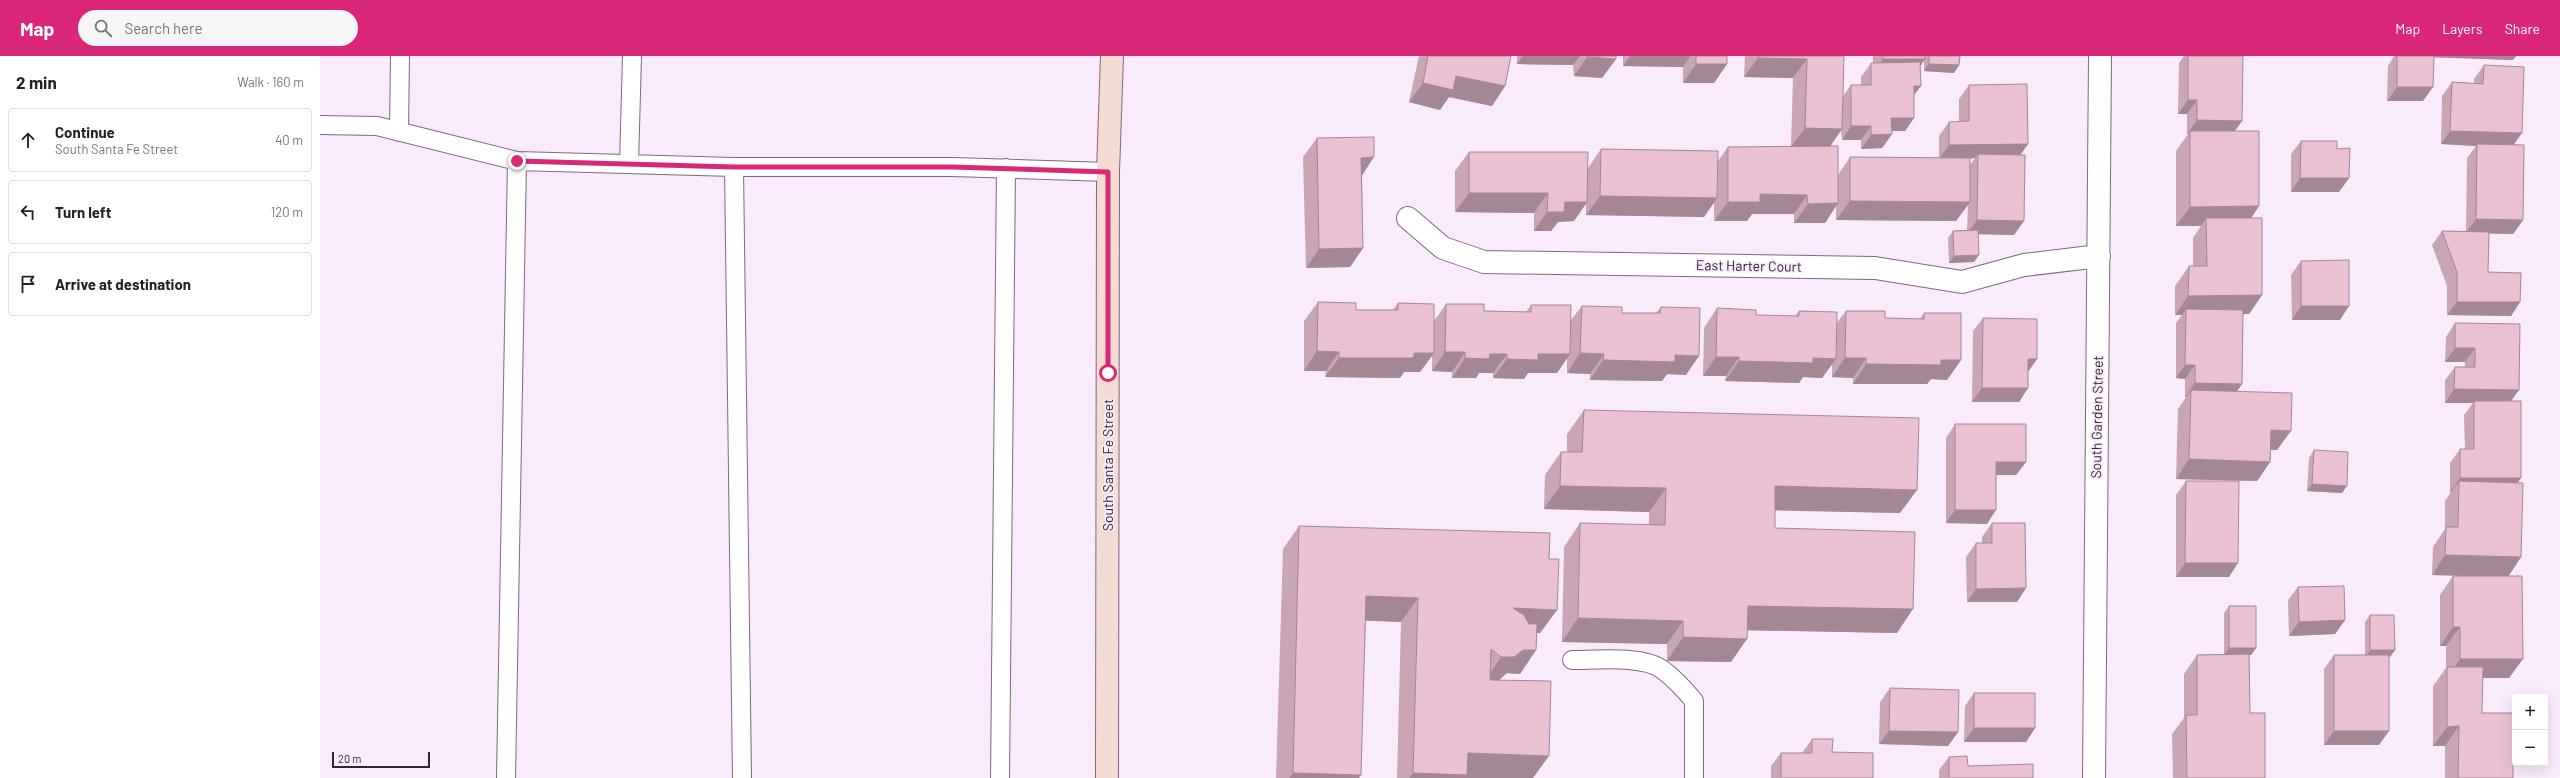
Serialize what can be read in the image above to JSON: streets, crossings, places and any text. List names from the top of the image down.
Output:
{
  "streets": {
    "street": ["East Harter Court", "South Garden Street", "South Santa Fe Street"]
  },
  "crossings": [
    ["East Harter Court", "South Garden Street"]
  ],
  "scale_bar": "20 m",
  "page": {
    "header": "Map",
    "search": "Search here",
    "nav": ["Map", "Layers", "Share"],
    "heading": ["2 min", "Walk · 160 m"],
    "list": [
      ["Continue", "South Santa Fe Street", "40 m"],
      ["Turn left", "120 m"],
      "Arrive at destination"
    ],
    "map_buttons": ["+", "−"],
    "scale": "20 m"
  }
}
